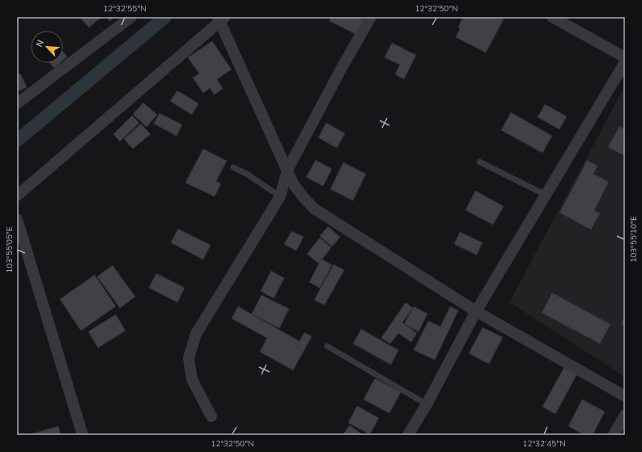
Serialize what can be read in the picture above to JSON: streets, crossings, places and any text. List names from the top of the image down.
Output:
{
  "north": "top left",
  "coordinates": [
    "12°32'55\"N",
    "12°32'50\"N",
    "103°55'10\"E",
    "103°55'05\"E",
    "12°32'45\"N"
  ]
}
